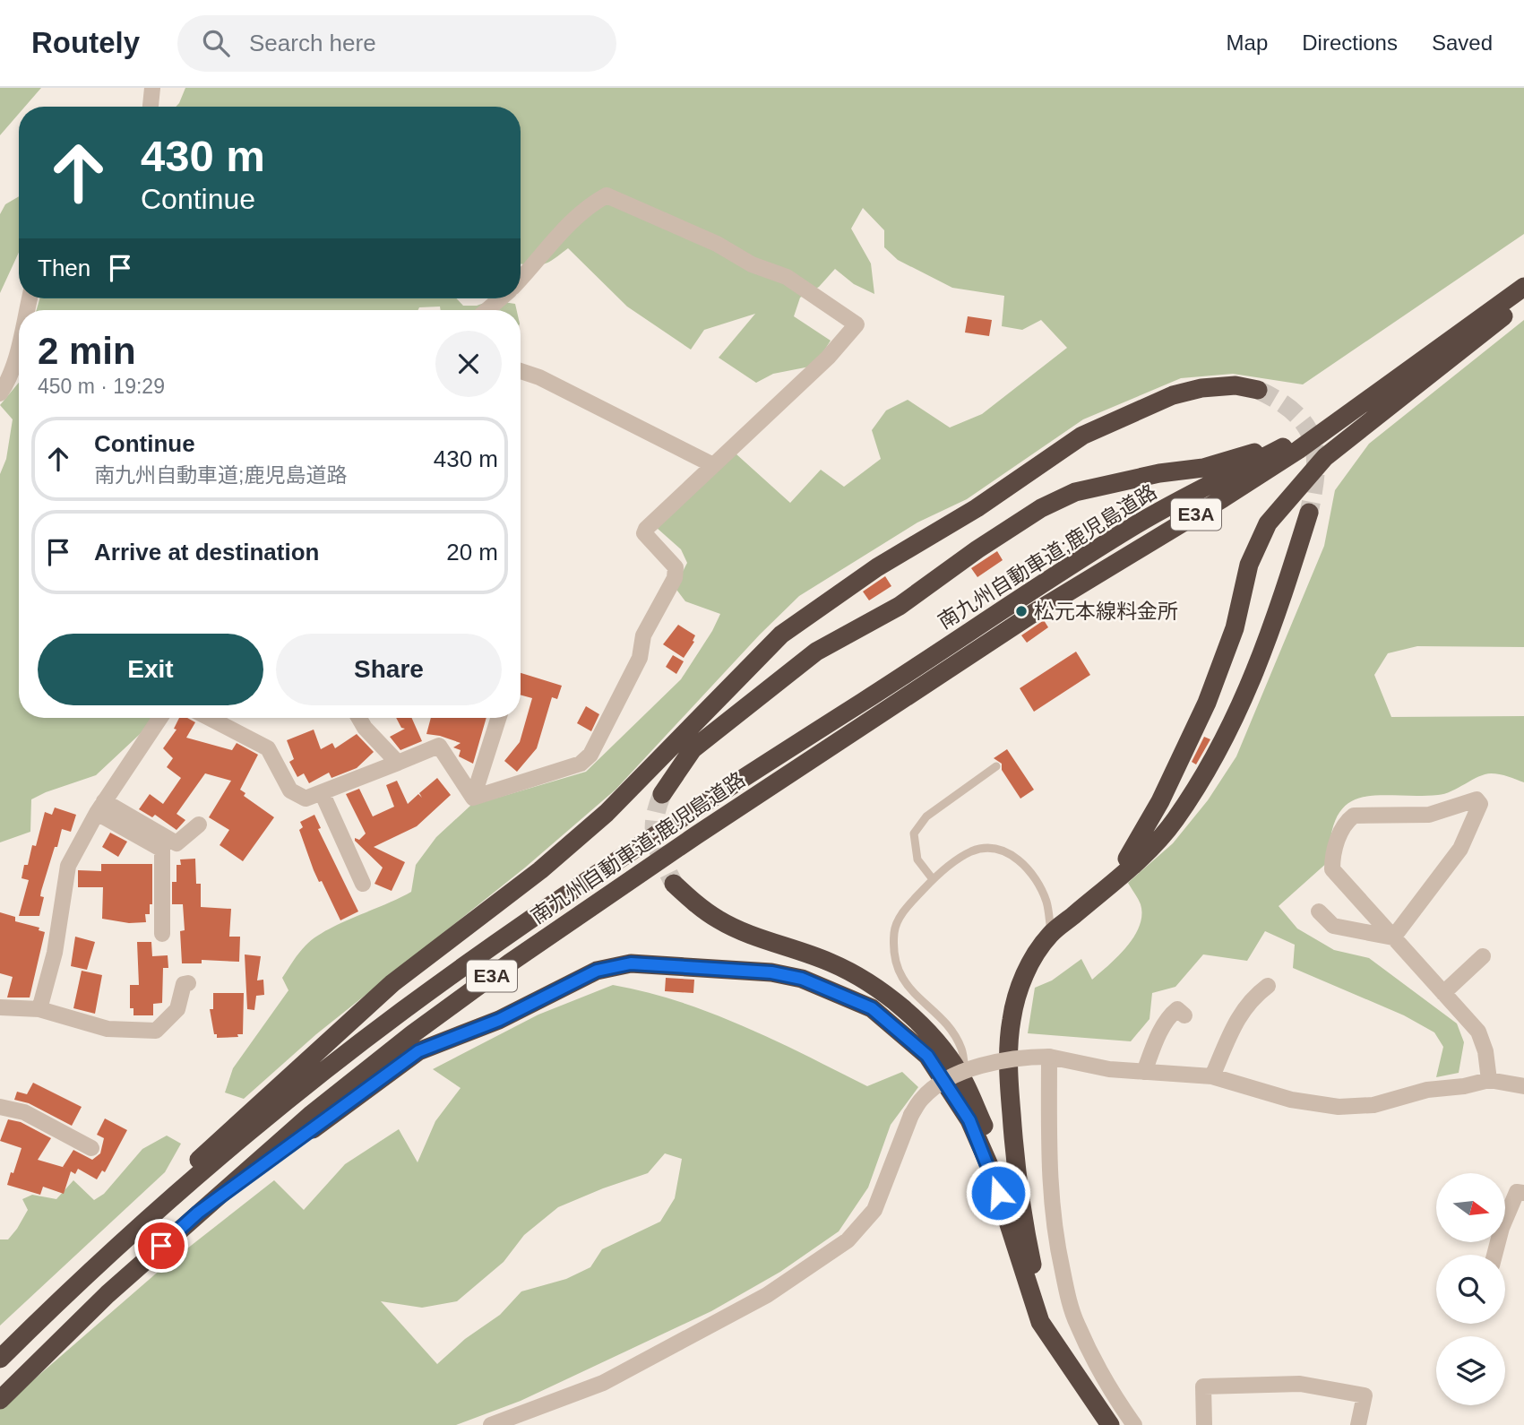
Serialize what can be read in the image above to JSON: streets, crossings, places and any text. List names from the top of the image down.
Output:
{
  "streets": {
    "highway": ["E3A", "南九州自動車道;鹿児島道路"]
  },
  "places": ["松元本線料金所"],
  "north": "right",
  "page": {
    "header": "Routely",
    "search": "Search here",
    "nav": ["Map", "Directions", "Saved"],
    "turn": ["430 m", "Continue"],
    "then": "Then",
    "heading": ["2 min", "450 m · 19:29"],
    "list": [
      {
        "name": "Continue",
        "note": "南九州自動車道;鹿児島道路",
        "value": "430 m"
      },
      {
        "name": "Arrive at destination",
        "value": "20 m"
      }
    ],
    "buttons": ["Exit", "Share"]
  }
}
